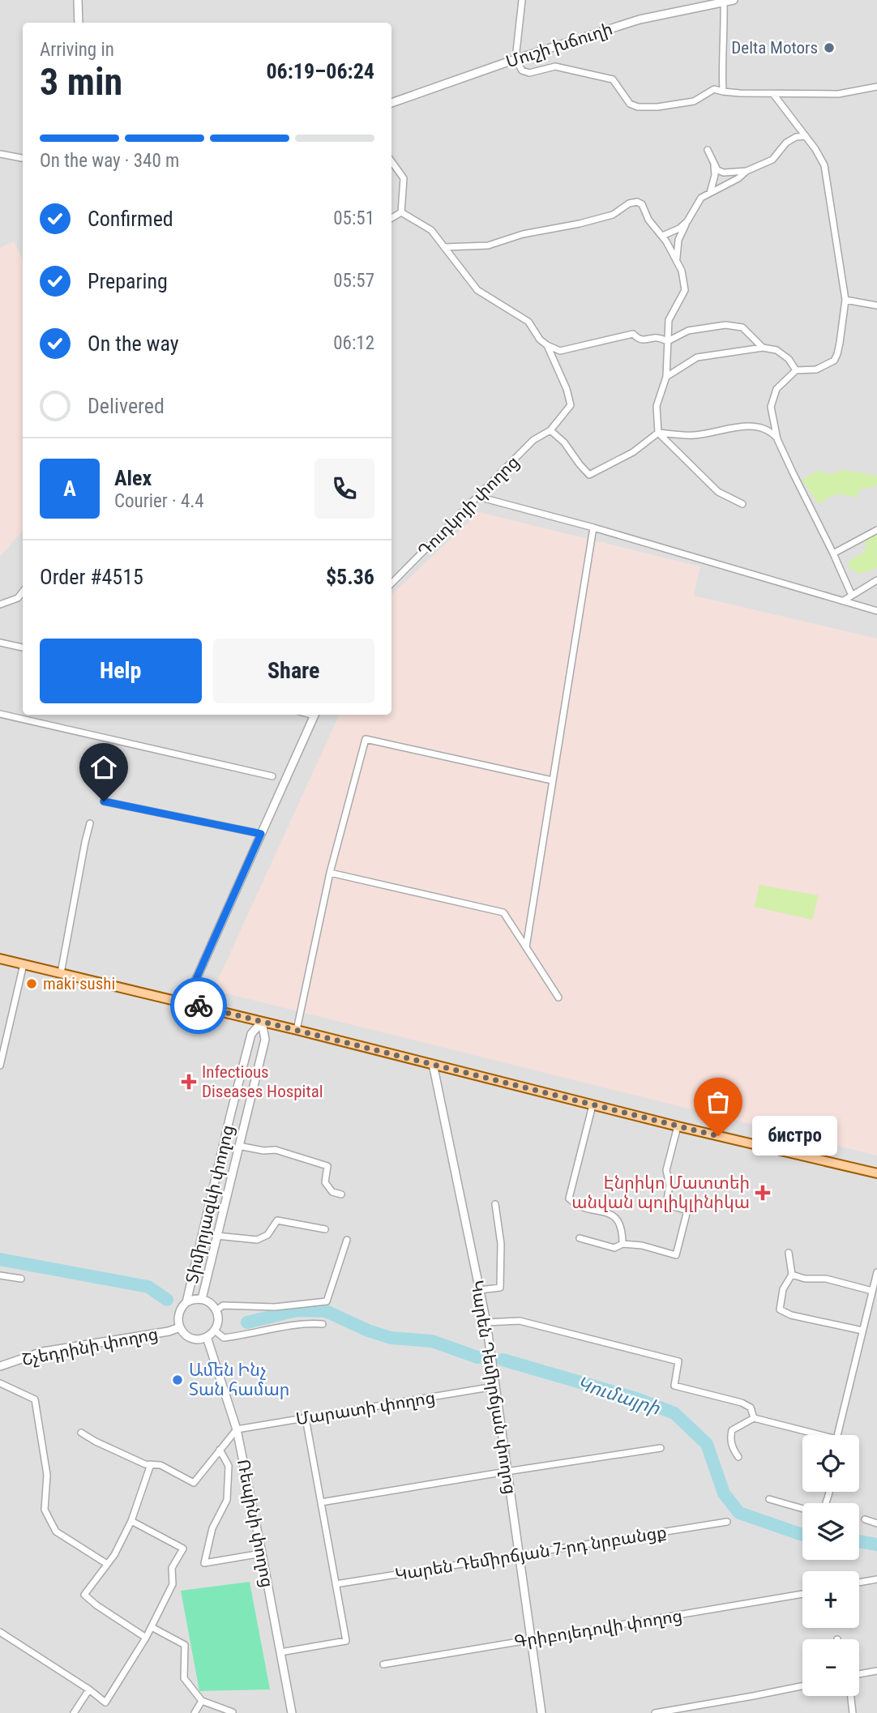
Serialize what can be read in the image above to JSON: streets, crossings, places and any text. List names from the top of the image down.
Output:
{
  "streets": {
    "street": [
      "Մուշի խճուղի",
      "Դուդկոյի փողոց",
      "Տիմիրյազևի փողոց",
      "Շչեդրինի փողոց",
      "Կարեն Դեմիրճյան փողոց",
      "Մարատի փողոց",
      "Ռեպինի փողոց",
      "Կարեն Դեմիրճյան 7-րդ նրբանցք",
      "Գրիբոյեդովի փողոց"
    ]
  },
  "crossings": [
    ["Տիմիրյազևի փողոց", "Շչեդրինի փողոց"],
    ["Տիմիրյազևի փողոց", "Ռեպինի փողոց"],
    ["Շչեդրինի փողոց", "Ռեպինի փողոց"],
    ["Կարեն Դեմիրճյան փողոց", "Մարատի փողոց"],
    ["Կարեն Դեմիրճյան փողոց", "Կարեն Դեմիրճյան 7-րդ նրբանցք"],
    ["Կարեն Դեմիրճյան փողոց", "Գրիբոյեդովի փողոց"],
    ["Մարատի փողոց", "Ռեպինի փողոց"]
  ],
  "water": ["Կումայրի"],
  "places": {
    "other": [
      "Delta Motors",
      "maki sushi",
      "бистро",
      "Ամեն Ինչ Տան համար"
    ],
    "health": ["Infectious Diseases Hospital", "Էնրիկո Մատտեի անվան պոլիկլինիկա"]
  },
  "page": {
    "heading": ["3 min", "Arriving in", "06:19–06:24"],
    "panel": [
      "Alex",
      "Courier · 4.4",
      "Order #4515",
      "$5.36"
    ],
    "bar": "On the way · 340 m",
    "list": [
      ["Confirmed", "05:51"],
      ["Preparing", "05:57"],
      ["On the way", "06:12"],
      "Delivered"
    ],
    "round": "A",
    "buttons": ["Help", "Share"],
    "bubble": "бистро",
    "map_buttons": ["+", "−"]
  }
}
